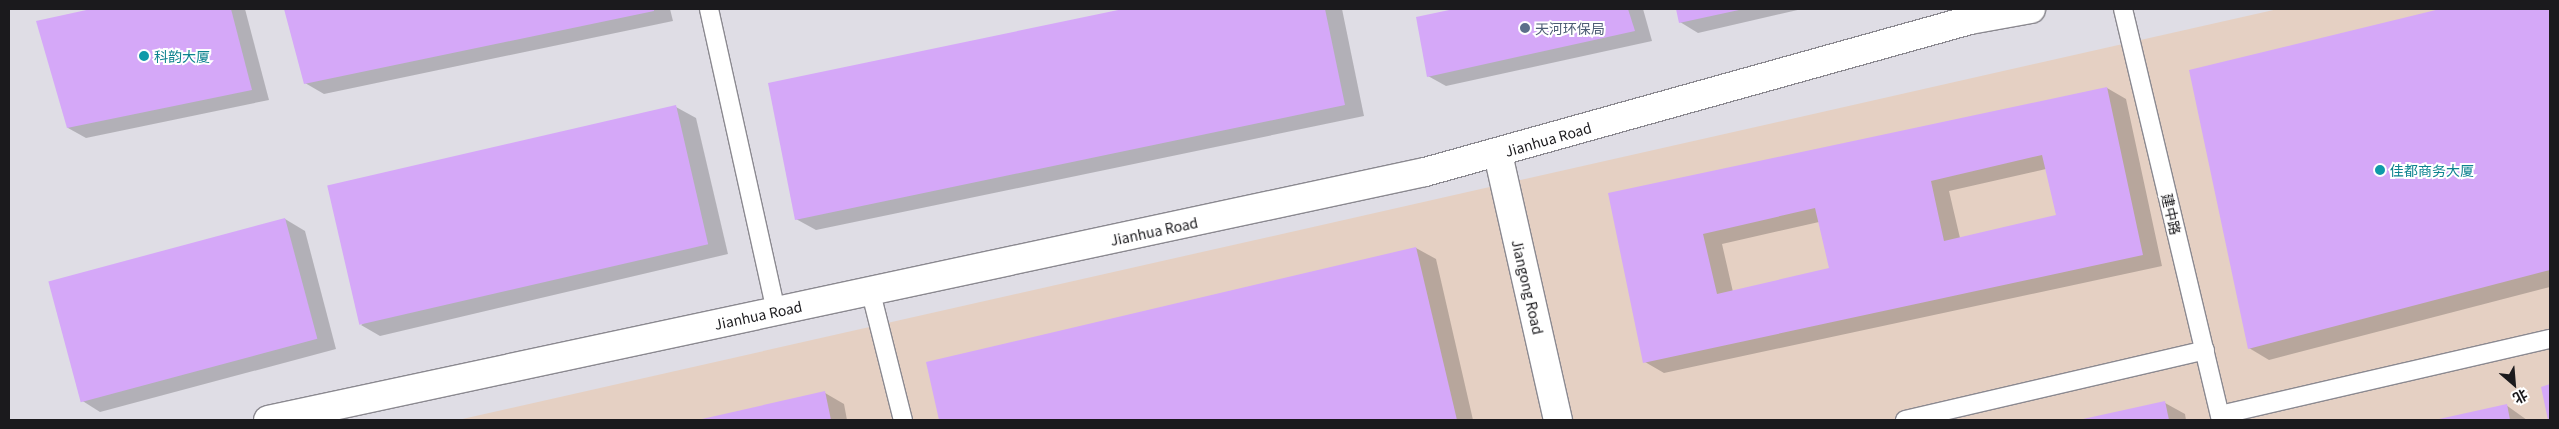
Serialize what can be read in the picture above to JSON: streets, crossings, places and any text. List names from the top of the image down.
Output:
{
  "streets": {
    "street": ["Jianhua Road", "Jiangong Road"],
    "lane": ["建中路"]
  },
  "crossings": [
    ["Jianhua Road", "Jiangong Road"]
  ],
  "places": ["天河环保局", "科韵大厦", "佳都商务大厦"],
  "north": "bottom right"
}
